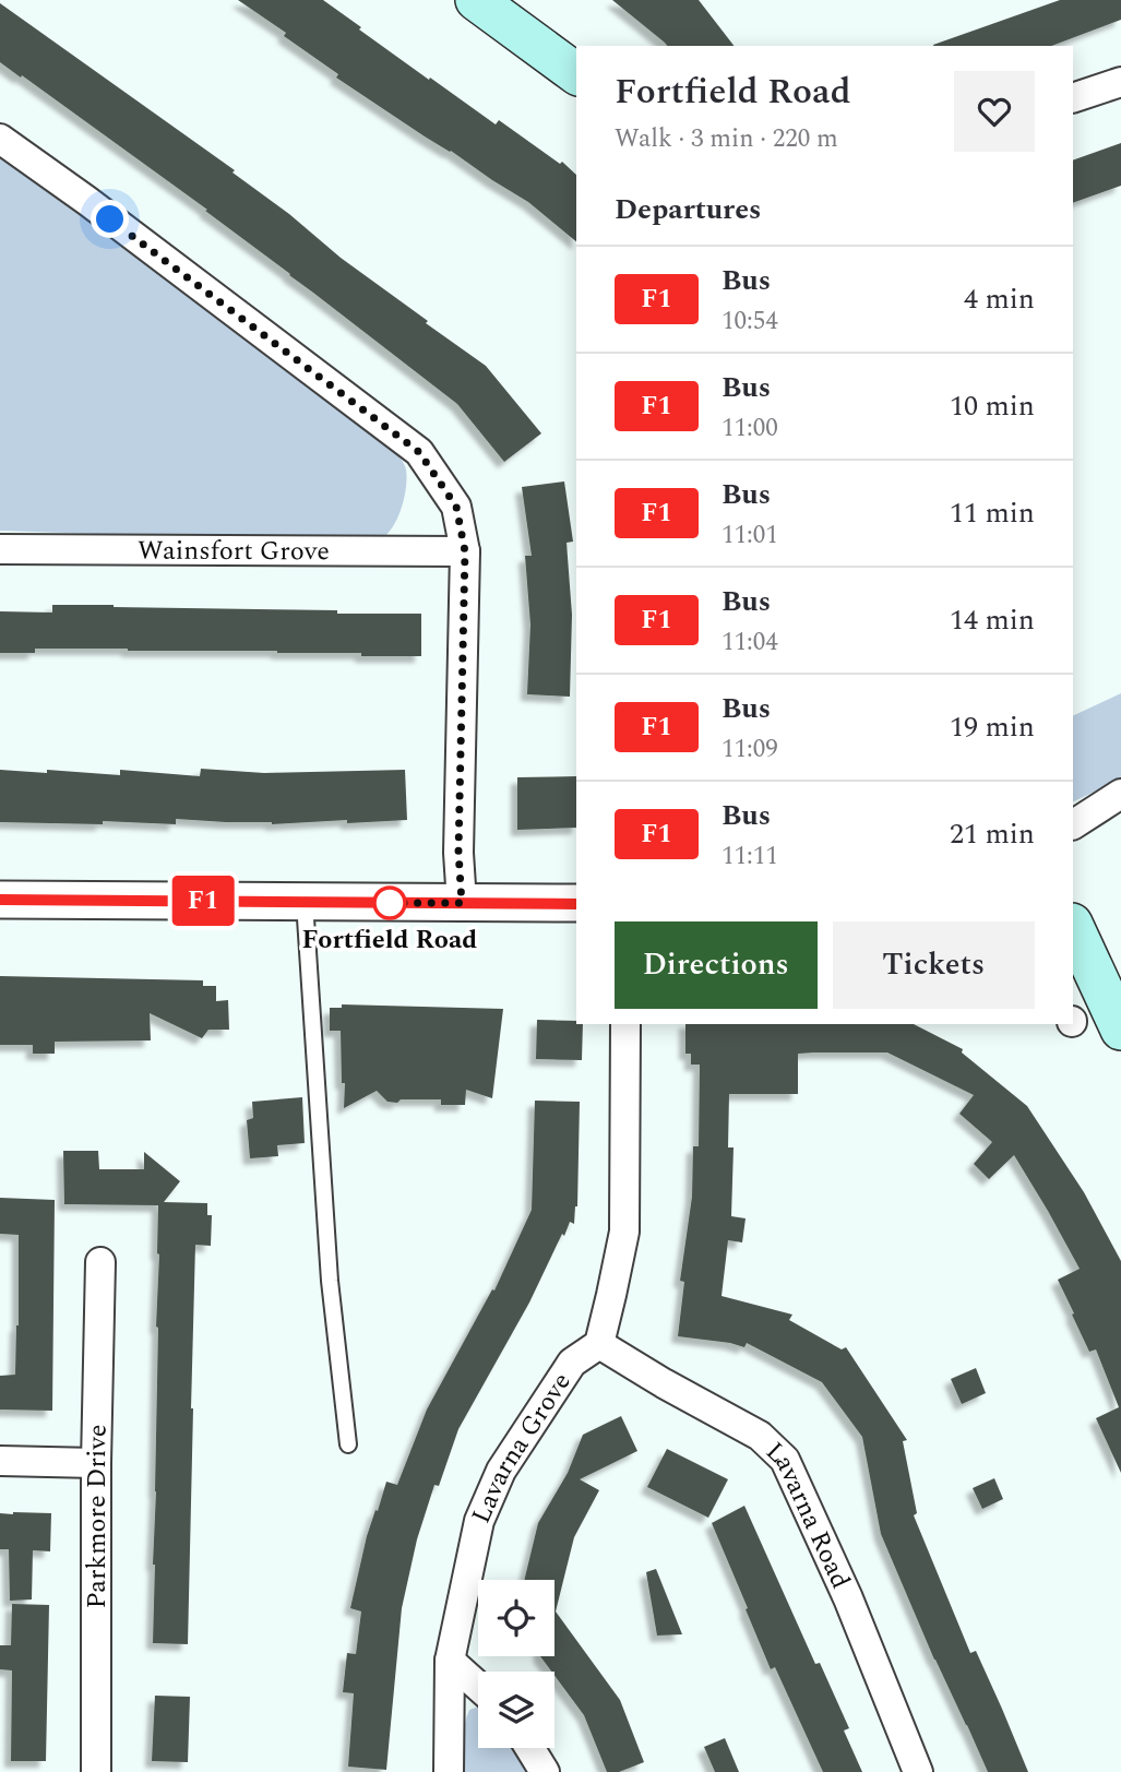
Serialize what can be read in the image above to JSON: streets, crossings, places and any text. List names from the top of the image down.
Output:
{
  "streets": {
    "street": [
      "Wainsfort Grove",
      "Lavarna Grove",
      "Parkmore Drive",
      "Lavarna Road"
    ]
  },
  "crossings": [
    ["Lavarna Grove", "Lavarna Road"]
  ],
  "places": ["Fortfield Road"],
  "lines": ["bus line F1"],
  "page": {
    "on_map": "F1",
    "heading": [
      ["Fortfield Road", "Walk · 3 min · 220 m"],
      "Departures"
    ],
    "list": [
      {
        "mark": "F1",
        "name": "Bus",
        "note": "10:54",
        "value": "4 min"
      },
      {
        "mark": "F1",
        "name": "Bus",
        "note": "11:00",
        "value": "10 min"
      },
      {
        "mark": "F1",
        "name": "Bus",
        "note": "11:01",
        "value": "11 min"
      },
      {
        "mark": "F1",
        "name": "Bus",
        "note": "11:04",
        "value": "14 min"
      },
      {
        "mark": "F1",
        "name": "Bus",
        "note": "11:09",
        "value": "19 min"
      },
      {
        "mark": "F1",
        "name": "Bus",
        "note": "11:11",
        "value": "21 min"
      }
    ],
    "buttons": ["Directions", "Tickets"]
  }
}
